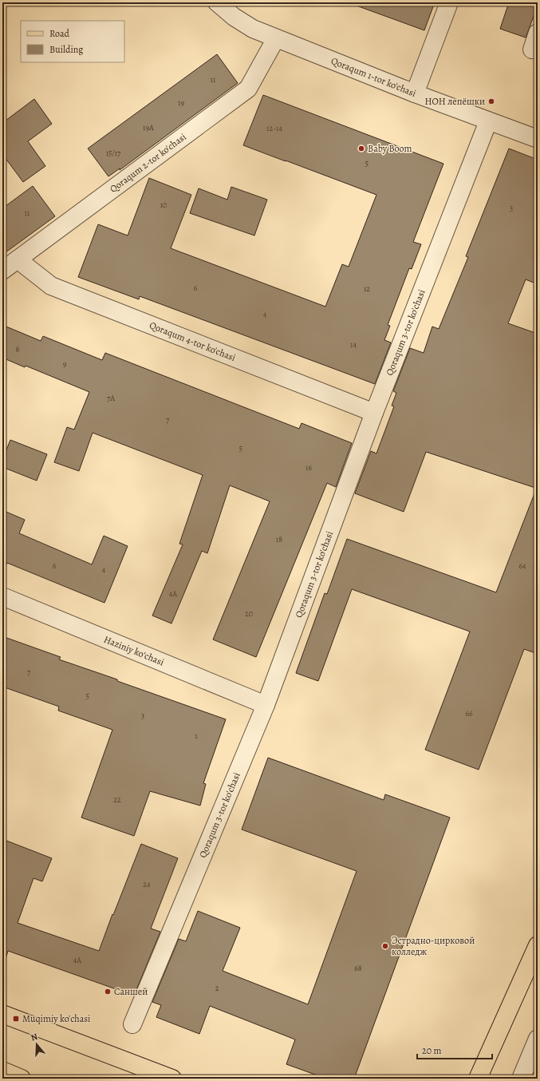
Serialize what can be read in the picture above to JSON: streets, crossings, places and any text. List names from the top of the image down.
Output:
{
  "streets": {
    "street": [
      "Qoraqum 1-tor ko'chasi",
      "Qoraqum 2-tor ko'chasi",
      "Qoraqum 3-tor ko'chasi",
      "Qoraqum 4-tor ko'chasi",
      "Haziniy koʻchasi"
    ]
  },
  "crossings": [
    ["Qoraqum 1-tor ko'chasi", "Qoraqum 2-tor ko'chasi"],
    ["Qoraqum 1-tor ko'chasi", "Qoraqum 3-tor ko'chasi"],
    ["Qoraqum 2-tor ko'chasi", "Qoraqum 4-tor ko'chasi"],
    ["Qoraqum 3-tor ko'chasi", "Qoraqum 4-tor ko'chasi"],
    ["Qoraqum 3-tor ko'chasi", "Haziniy koʻchasi"]
  ],
  "places": {
    "other": [
      "НОН лепёшки",
      "Baby Boom",
      "Эстрадно-цирковой колледж",
      "Саншей"
    ],
    "transit": ["Muqimiy ko'chasi"]
  },
  "house_numbers": [
    "11",
    "19",
    "19A",
    "12-14",
    "15/17",
    "5",
    "10",
    "3",
    "11",
    "6",
    "12",
    "4",
    "14",
    "8",
    "9",
    "7A",
    "7",
    "5",
    "16",
    "18",
    "6",
    "64",
    "4",
    "4A",
    "20",
    "7",
    "5",
    "66",
    "3",
    "1",
    "22",
    "24",
    "4A",
    "68",
    "2"
  ],
  "legend": ["Road", "Building"],
  "scale_bar": "20 m",
  "north": "top"
}
